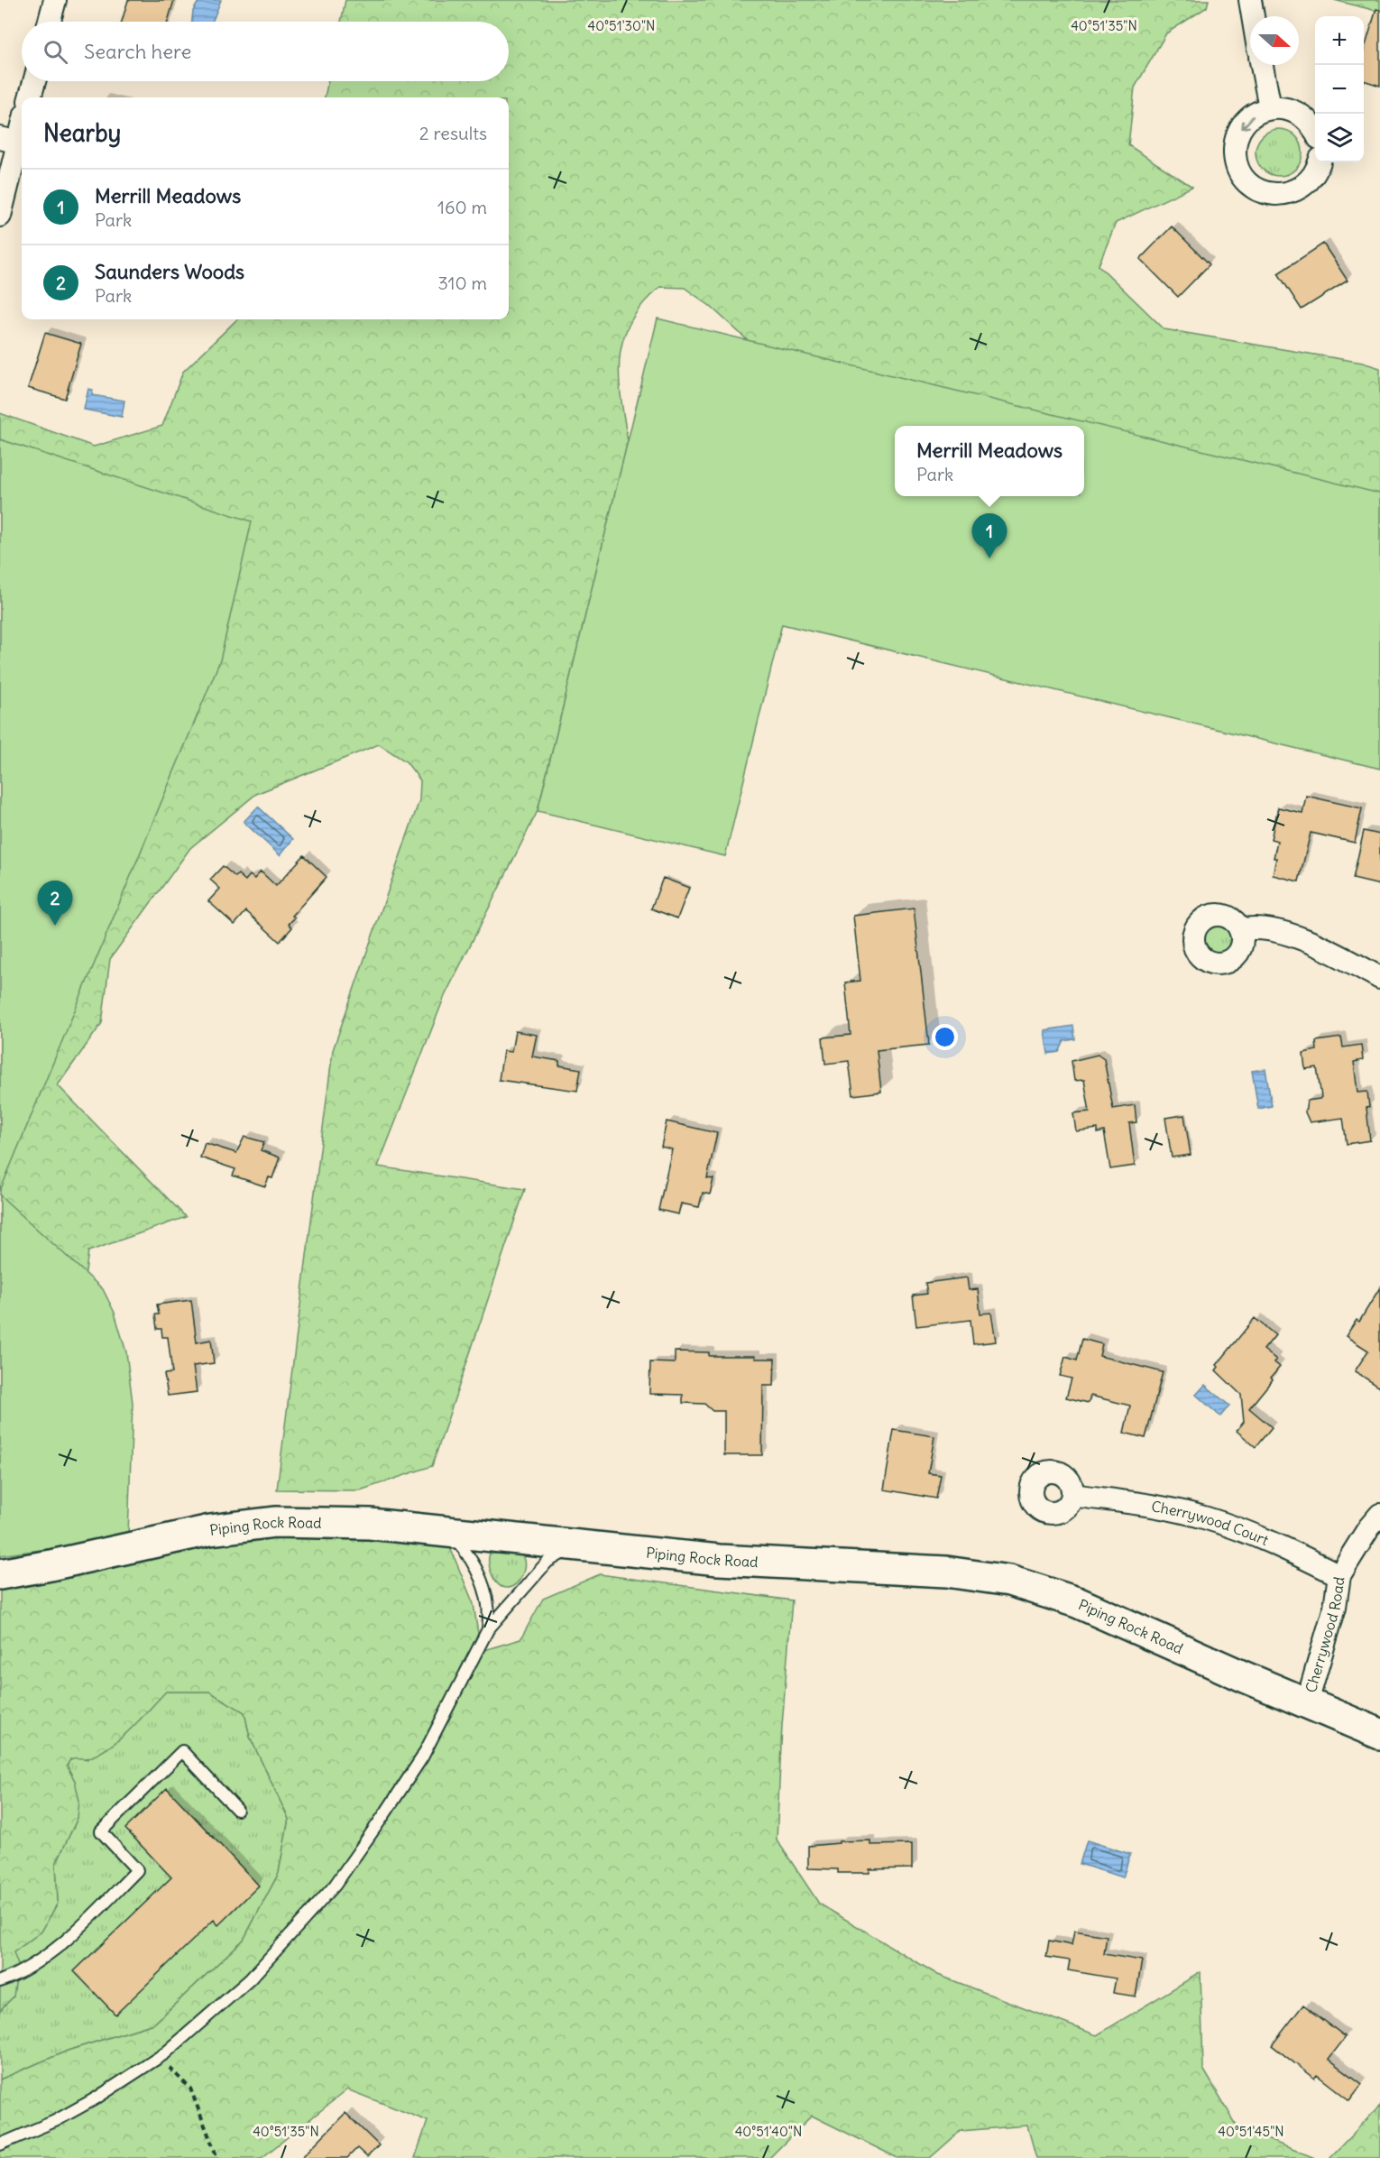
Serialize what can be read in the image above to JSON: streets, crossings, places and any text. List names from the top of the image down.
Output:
{
  "streets": {
    "street": ["Cherrywood Court", "Piping Rock Road", "Cherrywood Road"]
  },
  "crossings": [
    ["Cherrywood Court", "Cherrywood Road"],
    ["Piping Rock Road", "Cherrywood Road"]
  ],
  "north": "right",
  "page": {
    "map_buttons": ["+", "−"],
    "search": "Search here",
    "heading": ["Nearby", "2 results"],
    "list": [
      {
        "mark": "1",
        "name": "Merrill Meadows",
        "note": "Park",
        "value": "160 m"
      },
      {
        "mark": "2",
        "name": "Saunders Woods",
        "note": "Park",
        "value": "310 m"
      }
    ],
    "popup": ["Merrill Meadows", "Park"],
    "pins": ["1", "2"]
  },
  "coordinates": [
    "40°51'30\"N",
    "40°51'35\"N",
    "40°51'40\"N",
    "40°51'45\"N"
  ]
}
